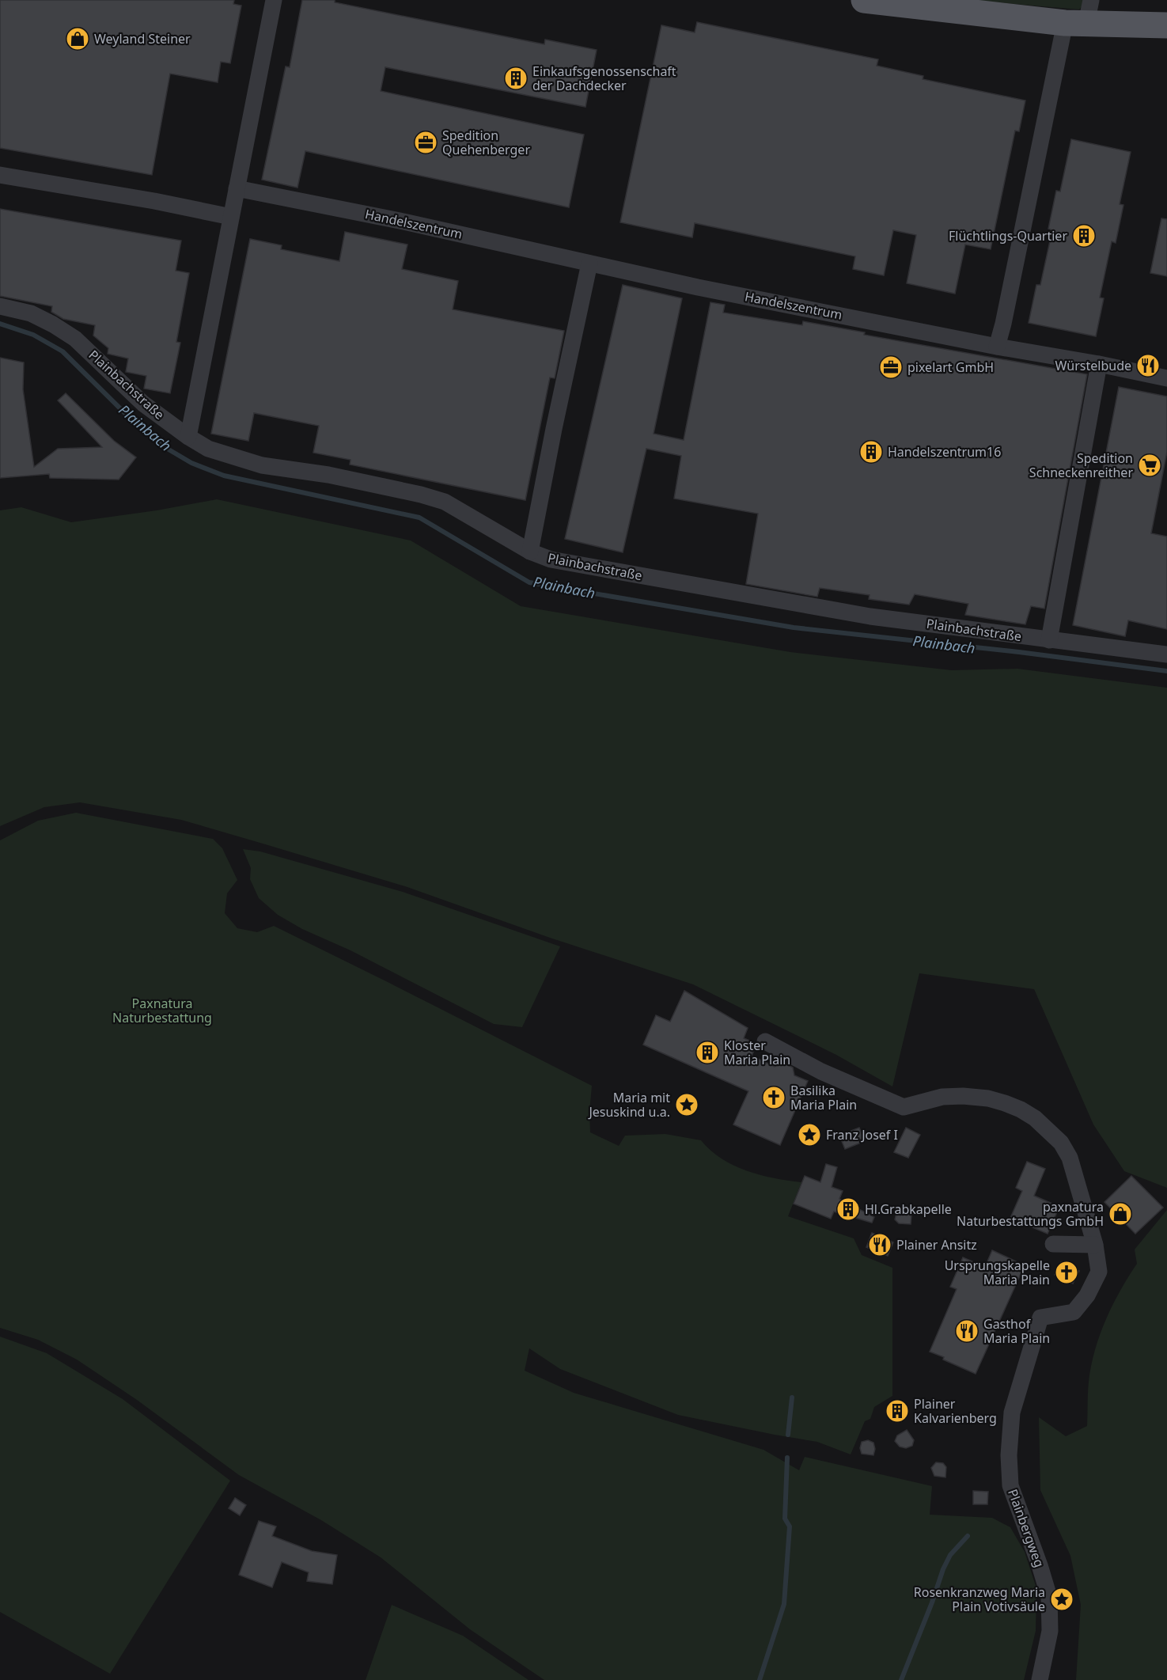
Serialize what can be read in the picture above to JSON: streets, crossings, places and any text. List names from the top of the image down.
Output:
{
  "streets": {
    "street": ["Handelszentrum", "Plainbachstraße", "Plainbergweg"]
  },
  "water": ["Plainbach"],
  "parks": ["Paxnatura Naturbestattung"],
  "places": {
    "shop": ["Weyland Steiner", "paxnatura Naturbestattungs GmbH"],
    "building": [
      "Einkaufsgenossenschaft der Dachdecker",
      "Flüchtlings-Quartier",
      "Handelszentrum16",
      "Kloster Maria Plain",
      "Hl.Grabkapelle",
      "Plainer Kalvarienberg"
    ],
    "office": ["Spedition Quehenberger", "pixelart GmbH"],
    "restaurant": ["Würstelbude", "Plainer Ansitz", "Gasthof Maria Plain"],
    "supermarket": ["Spedition Schneckenreither"],
    "church": ["Basilika Maria Plain", "Ursprungskapelle Maria Plain"],
    "place": ["Maria mit Jesuskind u.a.", "Franz Josef I", "Rosenkranzweg Maria Plain Votivsäule"]
  }
}
